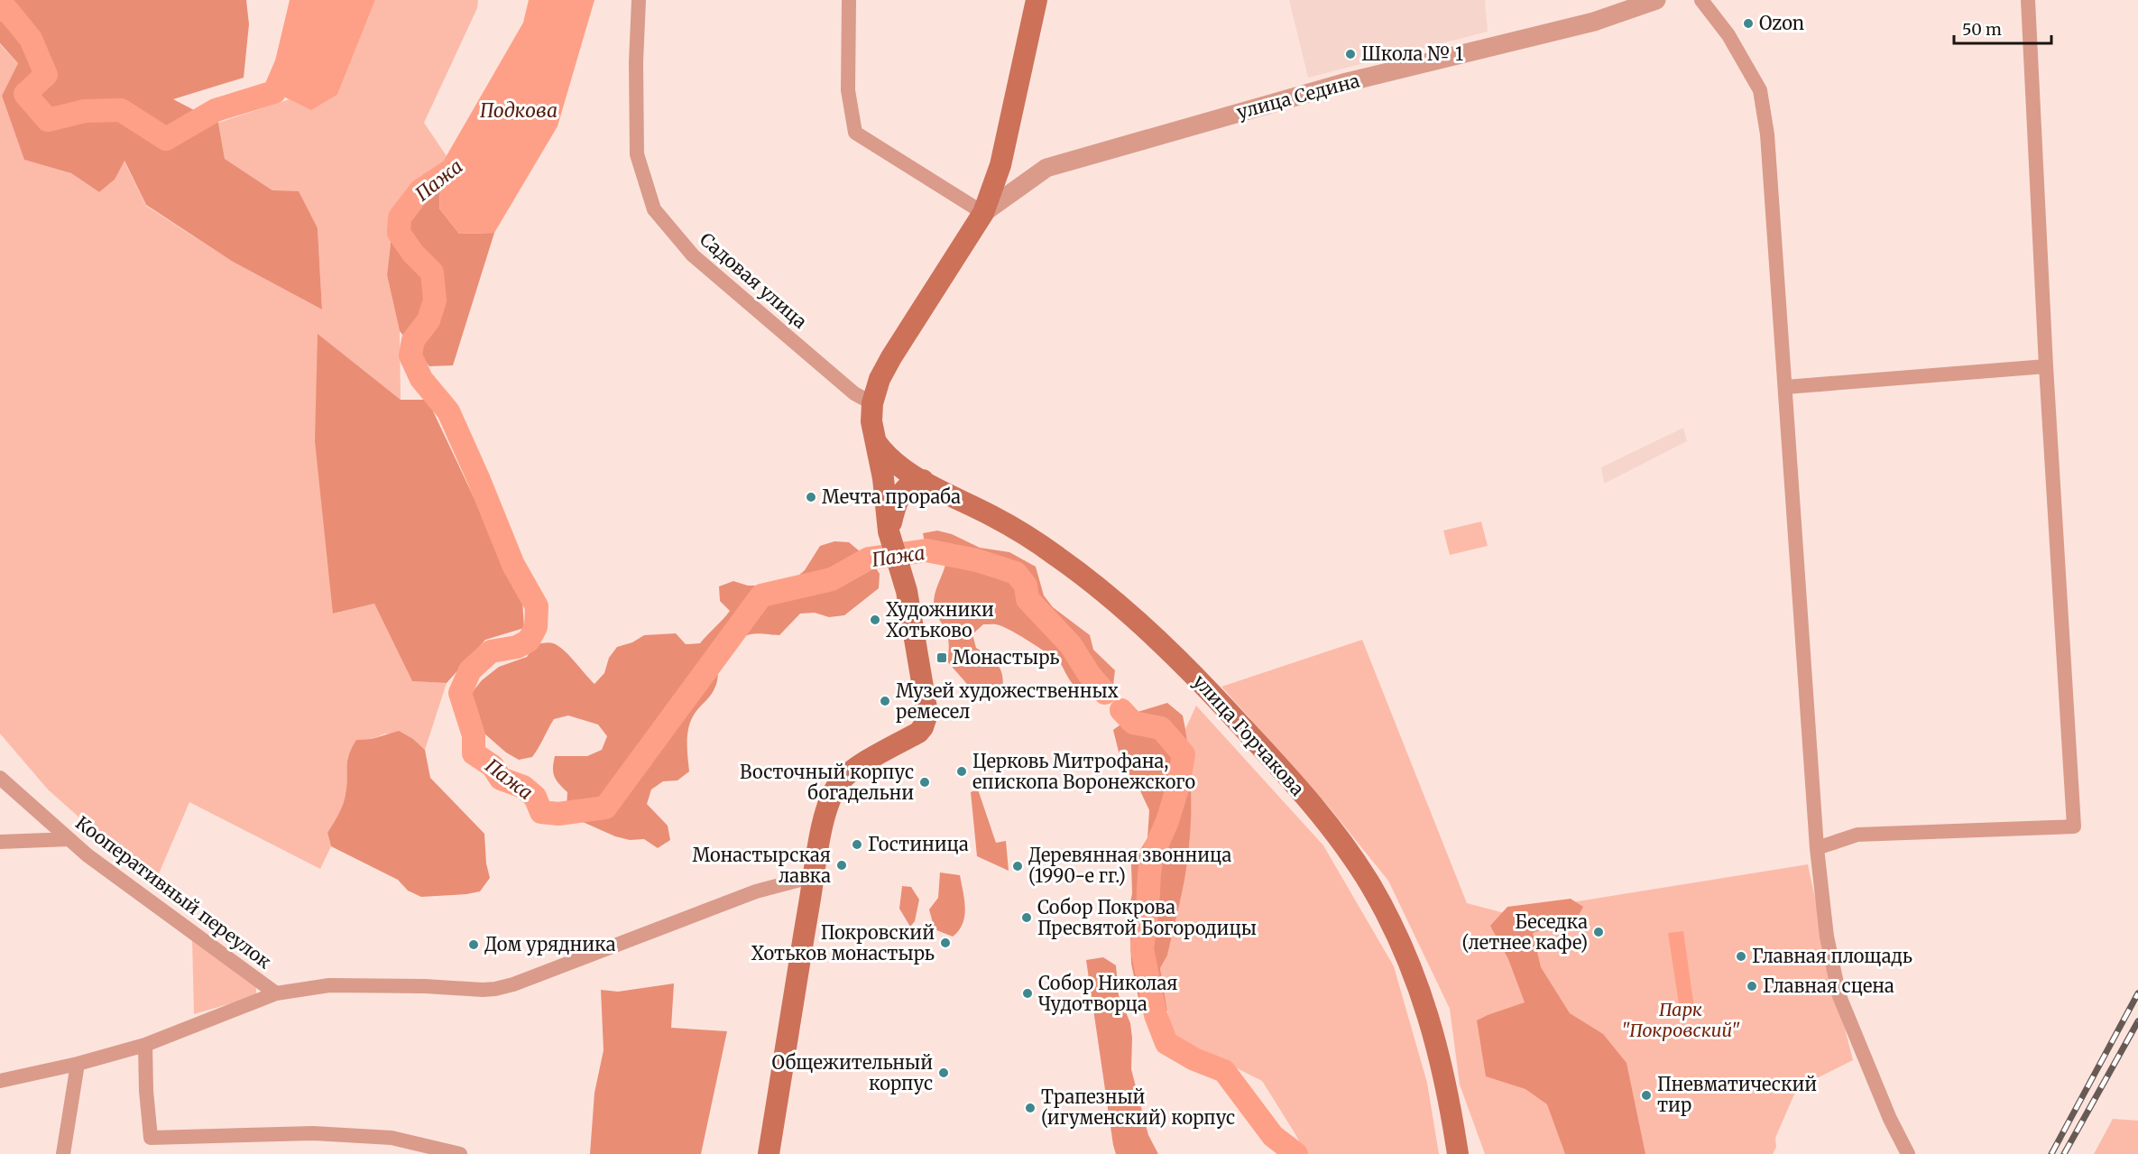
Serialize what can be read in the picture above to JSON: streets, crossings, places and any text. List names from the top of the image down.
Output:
{
  "streets": {
    "main road": ["улица Горчакова"],
    "street": ["улица Седина", "Садовая улица", "Кооперативный переулок"]
  },
  "water": ["Подкова", "Пажа"],
  "parks": ["Парк \"Покровский\""],
  "places": {
    "other": [
      "Ozon",
      "Школа № 1",
      "Мечта прораба",
      "Художники Хотьково",
      "Музей художественных ремесел",
      "Церковь Митрофана, епископа Воронежского",
      "Восточный корпус богадельни",
      "Гостиница",
      "Монастырская лавка",
      "Деревянная звонница (1990-е гг.)",
      "Собор Покрова Пресвятой Богородицы",
      "Беседка (летнее кафе)",
      "Покровский Хотьков монастырь",
      "Дом урядника",
      "Главная площадь",
      "Главная сцена",
      "Собор Николая Чудотворца",
      "Общежительный корпус",
      "Пневматический тир",
      "Трапезный (игуменский) корпус"
    ],
    "transit": ["Монастырь"]
  },
  "scale_bar": "50 m"
}
